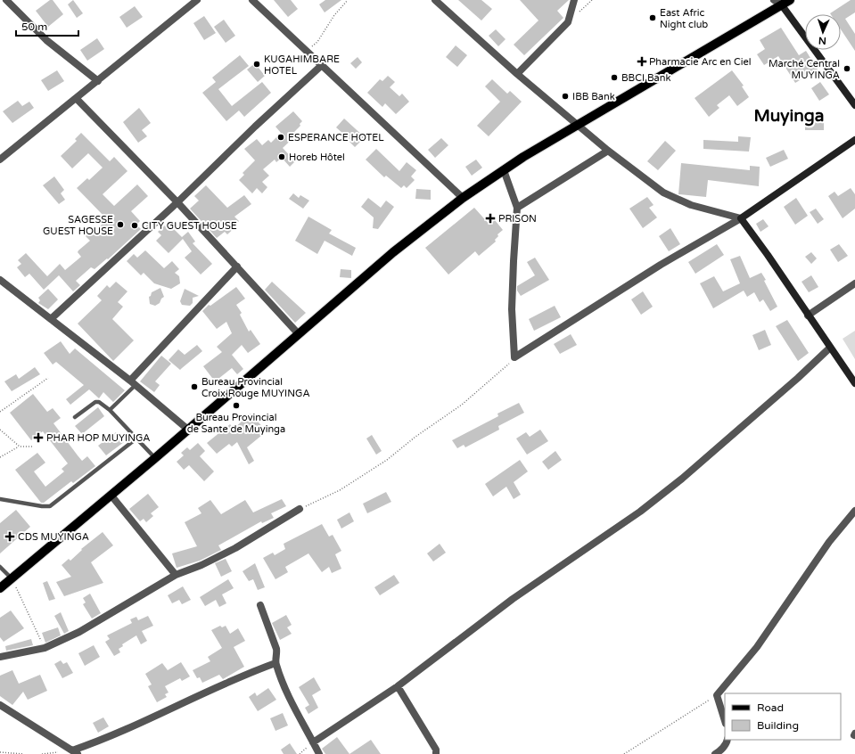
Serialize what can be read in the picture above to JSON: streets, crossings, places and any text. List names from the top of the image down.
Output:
{
  "districts": ["Muyinga"],
  "places": {
    "other": [
      "East Afric Night club",
      "KUGAHIMBARE HOTEL",
      "Marché Central MUYINGA",
      "BBCI Bank",
      "IBB Bank",
      "ESPERANCE HOTEL",
      "Horeb Hôtel",
      "SAGESSE GUEST HOUSE",
      "CITY GUEST HOUSE",
      "Bureau Provincial Croix Rouge MUYINGA",
      "Bureau Provincial de Sante de Muyinga"
    ],
    "health": [
      "Pharmacie Arc en Ciel",
      "PRISON",
      "PHAR HOP MUYINGA",
      "CDS MUYINGA"
    ]
  },
  "legend": ["Road", "Building"],
  "scale_bar": "50 m",
  "north": "bottom"
}
